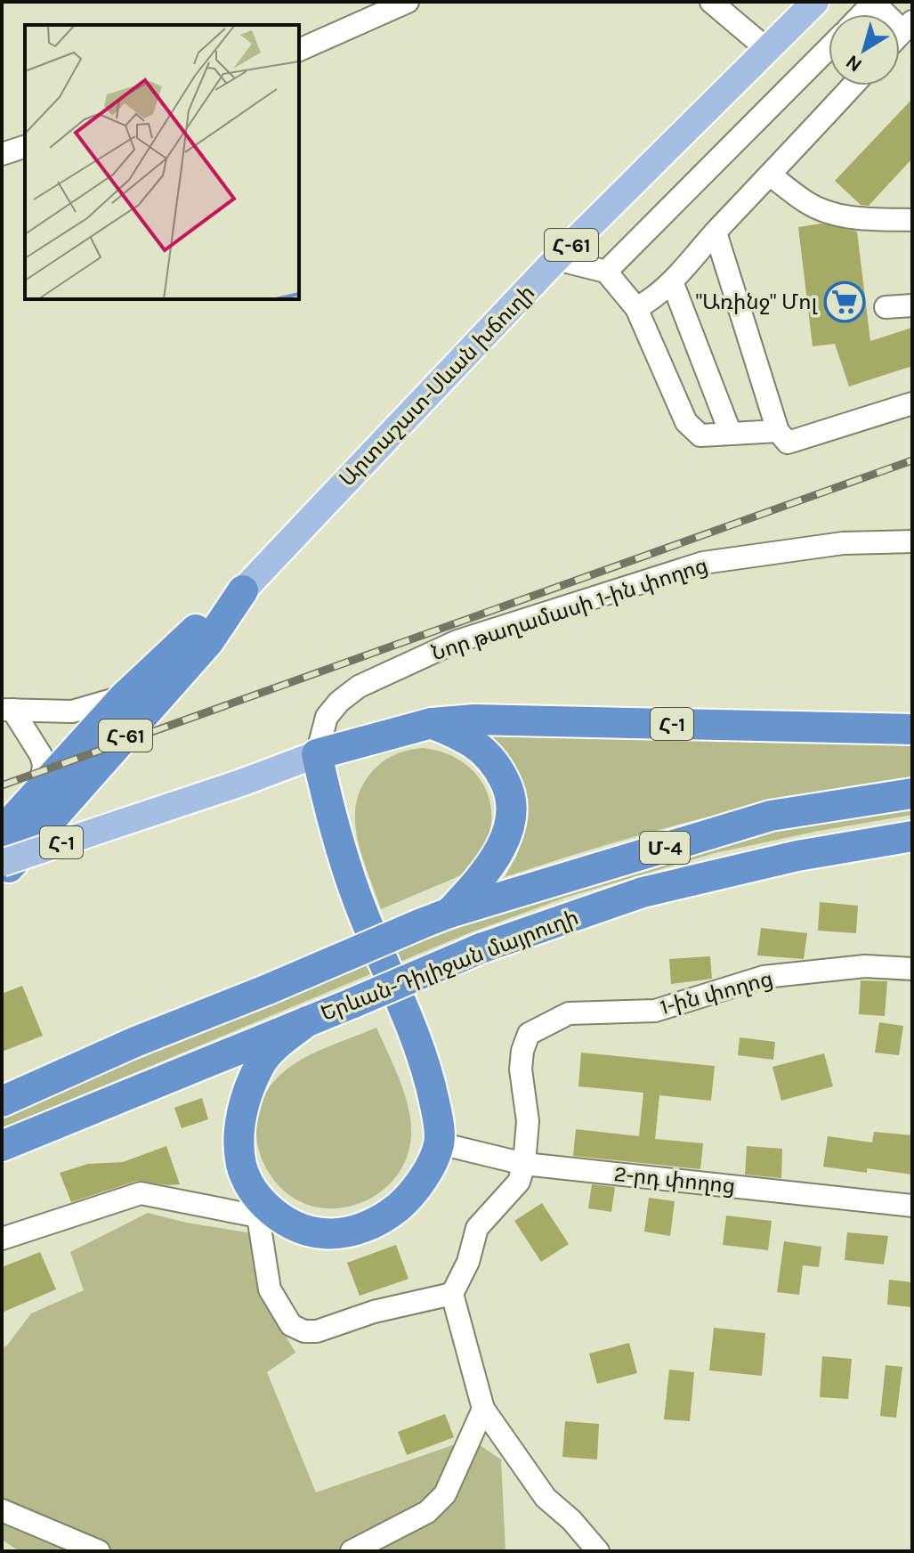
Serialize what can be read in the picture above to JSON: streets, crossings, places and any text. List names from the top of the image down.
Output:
{
  "streets": {
    "highway": [
      "Հ-61",
      "Հ-1",
      "Մ-4",
      "Երևան-Դիլիջան մայրուղի"
    ],
    "main road": ["Արտաշատ-Սևան խճուղի"],
    "street": ["Նոր թաղամասի 1-ին փողոց", "1-ին փողոց", "2-րդ փողոց"]
  },
  "crossings": [
    ["Հ-61", "Արտաշատ-Սևան խճուղի"],
    ["Նոր թաղամասի 1-ին փողոց", "Հ-1"],
    ["1-ին փողոց", "2-րդ փողոց"]
  ],
  "places": {
    "supermarket": ["\"Առինջ\" Մոլ"]
  },
  "north": "bottom left"
}
